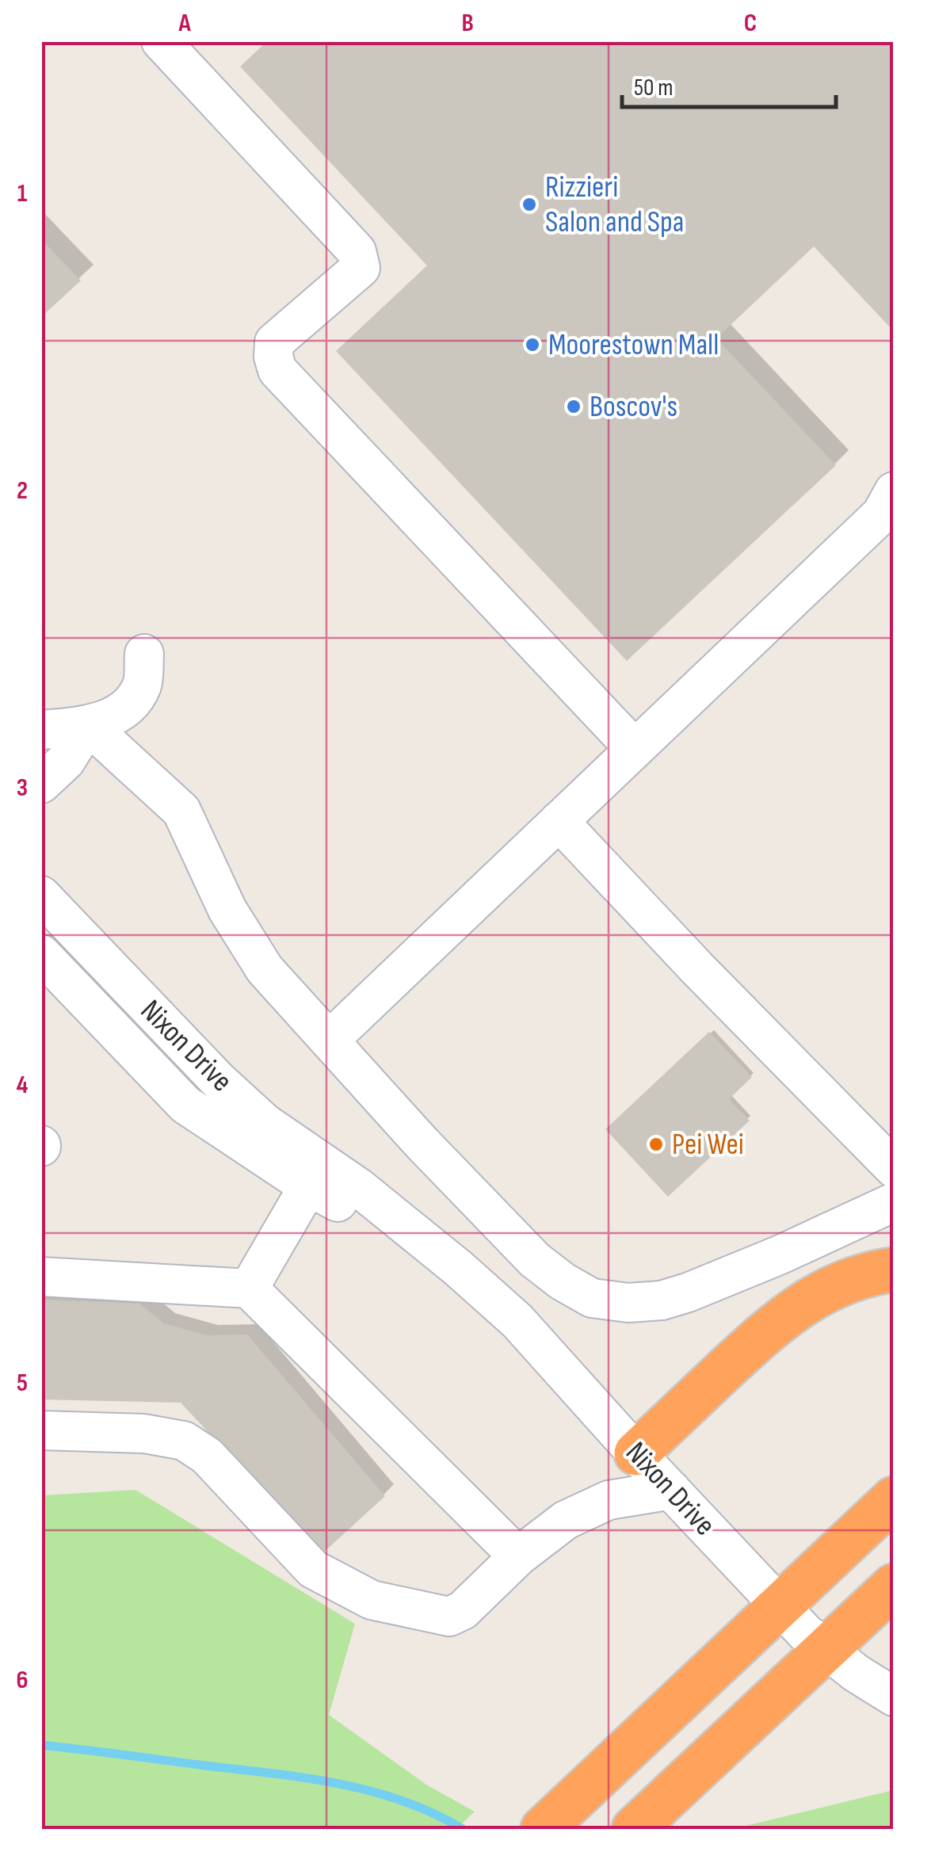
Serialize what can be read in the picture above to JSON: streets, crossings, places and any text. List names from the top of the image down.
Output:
{
  "streets": {
    "street": ["Nixon Drive"]
  },
  "places": [
    "Rizzieri Salon and Spa",
    "Moorestown Mall",
    "Boscov's",
    "Pei Wei"
  ],
  "scale_bar": "50 m",
  "grid": {
    "columns": ["A", "B", "C"],
    "rows": [
      "1",
      "2",
      "3",
      "4",
      "5",
      "6"
    ]
  }
}
